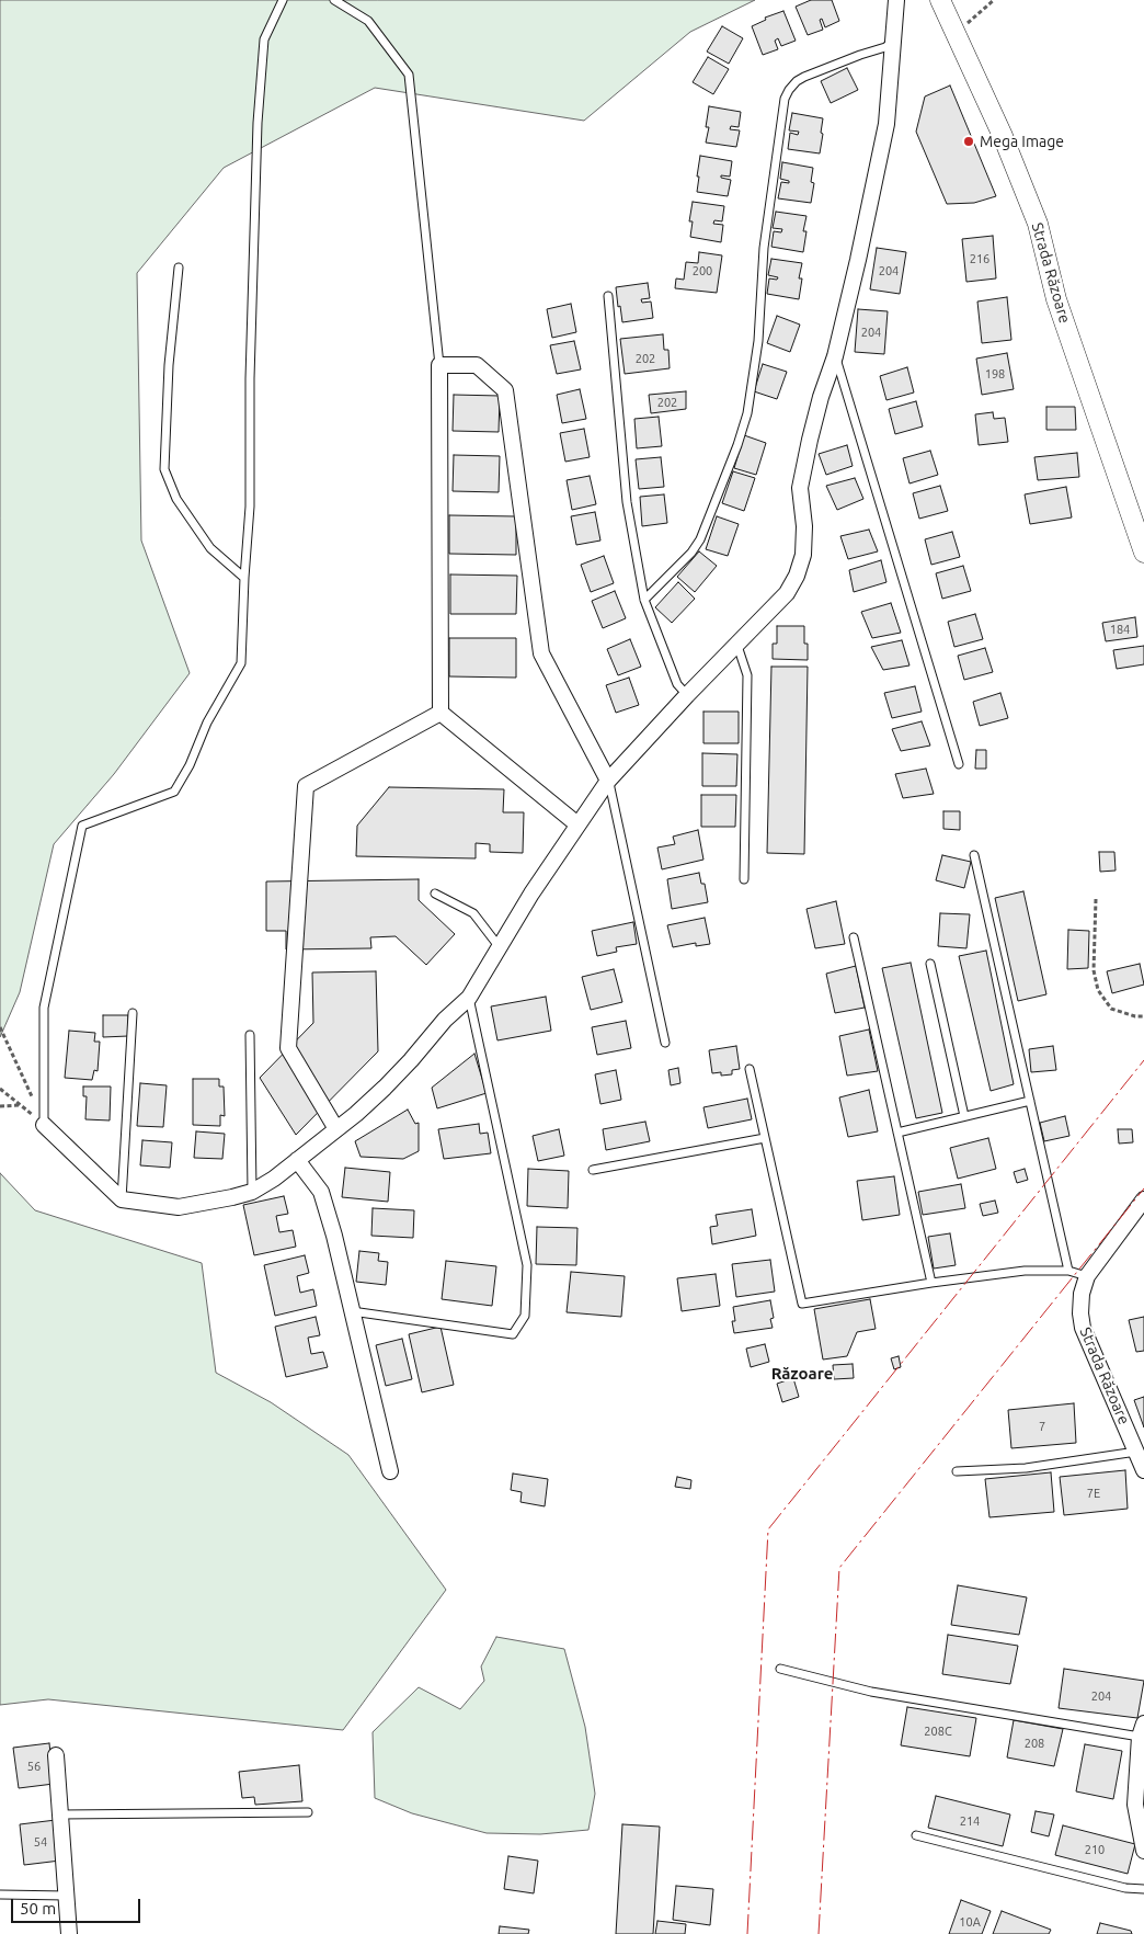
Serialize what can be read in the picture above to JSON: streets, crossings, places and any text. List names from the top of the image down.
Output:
{
  "streets": {
    "street": ["Strada Răzoare"]
  },
  "districts": ["Răzoare"],
  "places": ["Mega Image"],
  "house_numbers": [
    "216",
    "200",
    "204",
    "204",
    "202",
    "198",
    "202",
    "184",
    "7",
    "7E",
    "204",
    "208C",
    "208",
    "56",
    "214",
    "54",
    "210",
    "10A"
  ],
  "scale_bar": "50 m"
}
